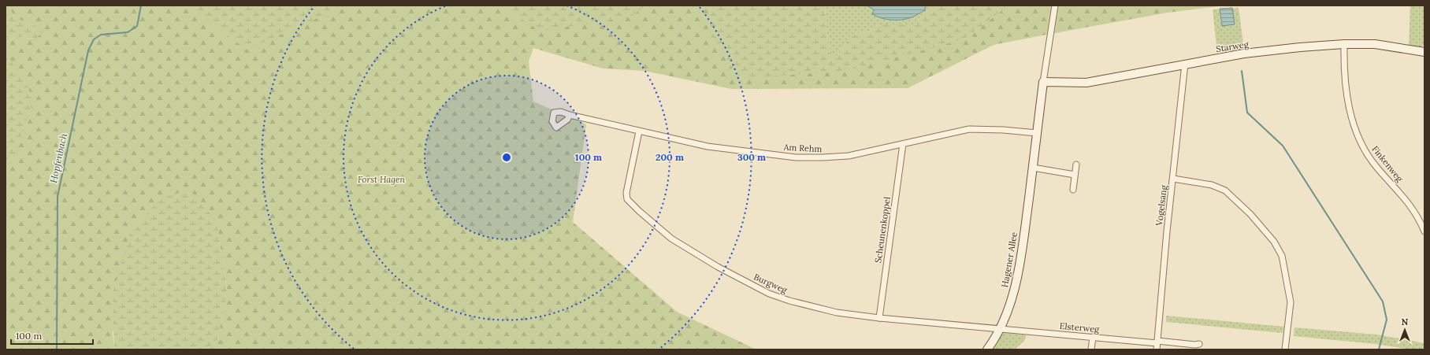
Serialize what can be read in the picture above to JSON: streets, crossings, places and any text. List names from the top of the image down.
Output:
{
  "streets": {
    "street": [
      "Starweg",
      "Am Rehm",
      "Finkenweg",
      "Vogelsang",
      "Scheunenkoppel",
      "Hagener Allee",
      "Burgweg",
      "Elsterweg"
    ]
  },
  "crossings": [
    ["Starweg", "Finkenweg"],
    ["Starweg", "Vogelsang"],
    ["Starweg", "Hagener Allee"],
    ["Am Rehm", "Scheunenkoppel"],
    ["Am Rehm", "Hagener Allee"],
    ["Am Rehm", "Burgweg"],
    ["Vogelsang", "Elsterweg"],
    ["Scheunenkoppel", "Burgweg"],
    ["Hagener Allee", "Burgweg"],
    ["Hagener Allee", "Elsterweg"],
    ["Burgweg", "Elsterweg"]
  ],
  "water": ["Hopfenbach"],
  "parks": ["Forst Hagen"],
  "scale_bar": "100 m",
  "north": "top",
  "rings": ["100 m", "200 m", "300 m"]
}
